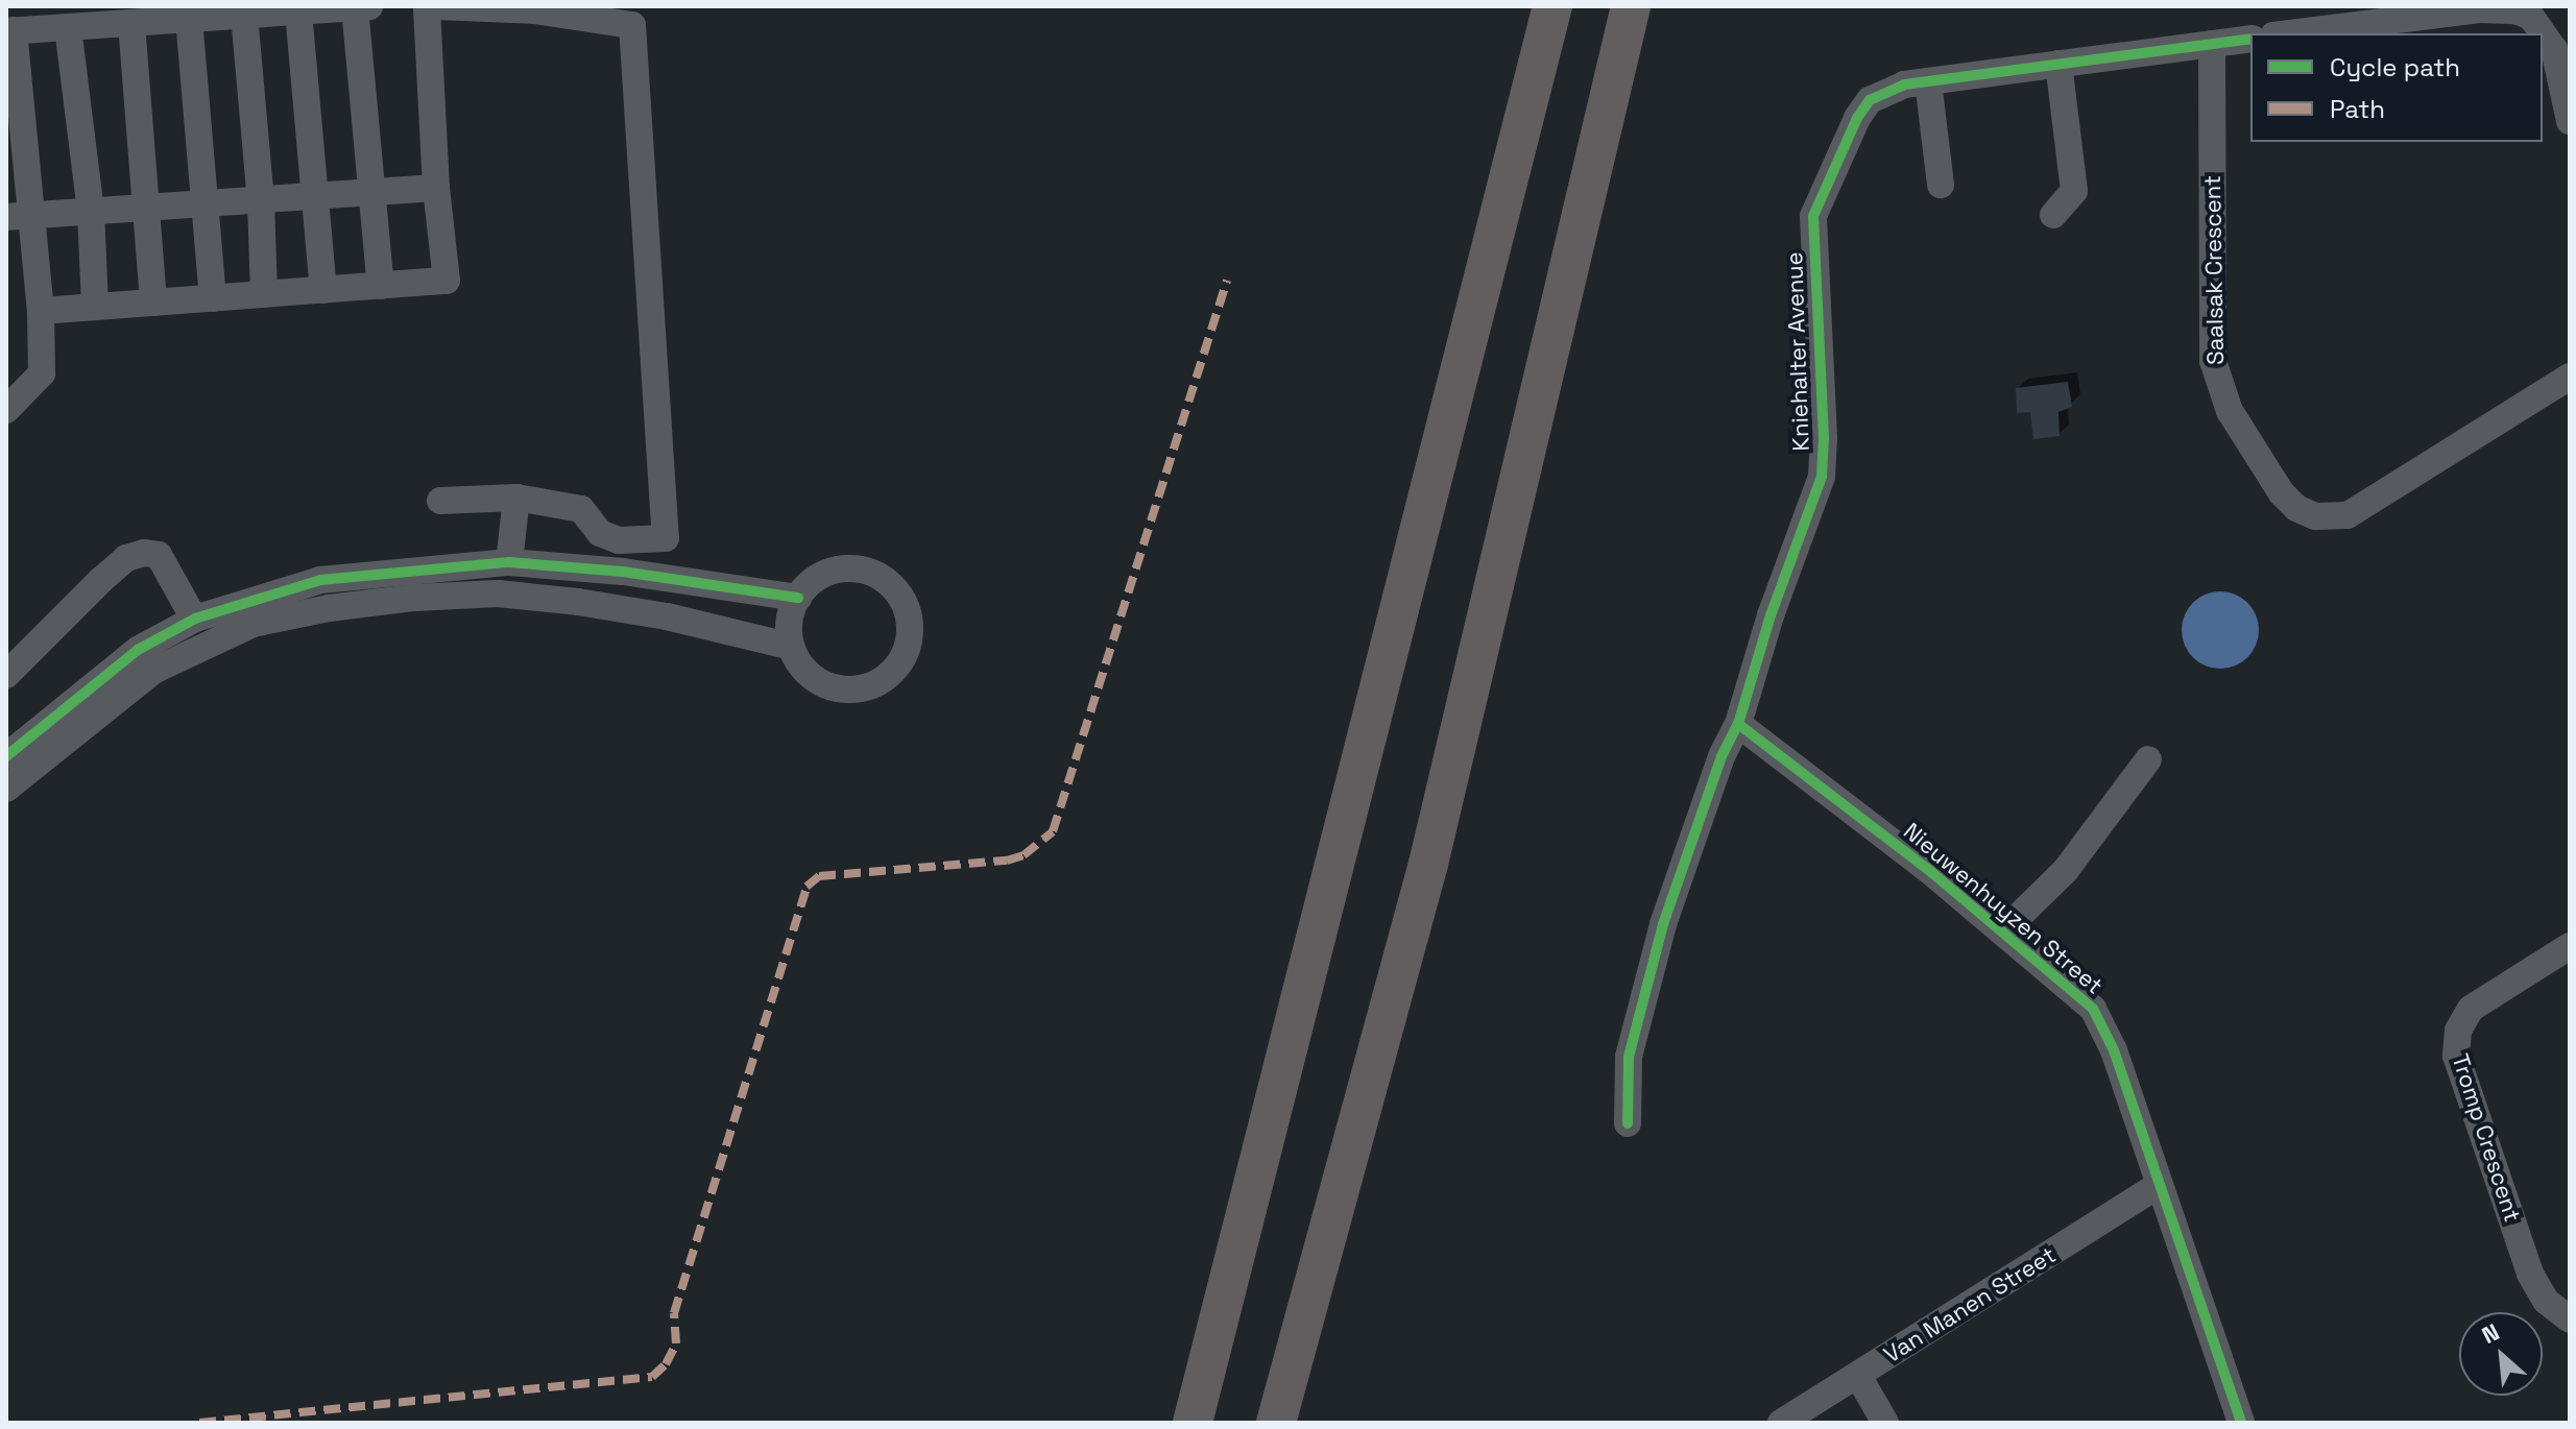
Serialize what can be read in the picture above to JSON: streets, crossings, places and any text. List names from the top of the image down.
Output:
{
  "streets": {
    "street": [
      "Saalsak Crescent",
      "Kniehalter Avenue",
      "Nieuwenhuyzen Street",
      "Tromp Crescent",
      "Van Manen Street"
    ]
  },
  "crossings": [
    ["Saalsak Crescent", "Kniehalter Avenue"],
    ["Kniehalter Avenue", "Nieuwenhuyzen Street"],
    ["Nieuwenhuyzen Street", "Van Manen Street"]
  ],
  "legend": ["Cycle path", "Path"],
  "north": "top left"
}
